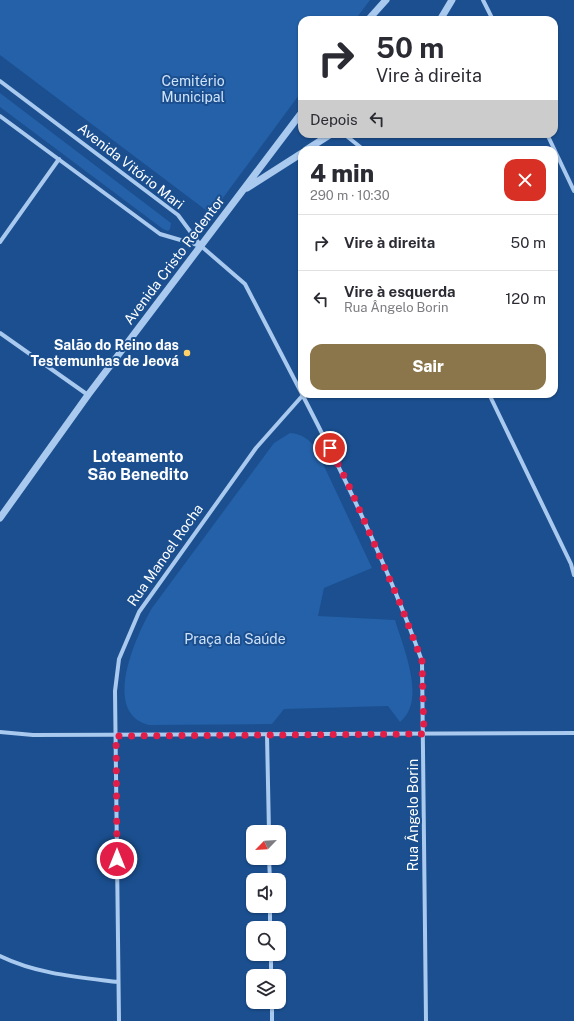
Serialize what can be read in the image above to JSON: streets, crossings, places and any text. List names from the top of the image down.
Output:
{
  "streets": {
    "street": [
      "Avenida Vitório Mari",
      "Avenida Cristo Redentor",
      "Rua Manoel Rocha",
      "Rua Ângelo Borin"
    ]
  },
  "crossings": [
    ["Avenida Vitório Mari", "Avenida Cristo Redentor"],
    ["Avenida Vitório Mari", "Rua Ângelo Borin"],
    ["Avenida Cristo Redentor", "Rua Ângelo Borin"]
  ],
  "districts": ["Loteamento São Benedito"],
  "parks": ["Cemitério Municipal", "Praça da Saúde"],
  "places": ["Salão do Reino das Testemunhas de Jeová"],
  "north": "bottom left",
  "page": {
    "turn": ["50 m", "Vire à direita"],
    "then": "Depois",
    "heading": ["4 min", "290 m · 10:30"],
    "list": [
      {
        "name": "Vire à direita",
        "value": "50 m"
      },
      {
        "name": "Vire à esquerda",
        "note": "Rua Ângelo Borin",
        "value": "120 m"
      }
    ],
    "buttons": "Sair"
  }
}
